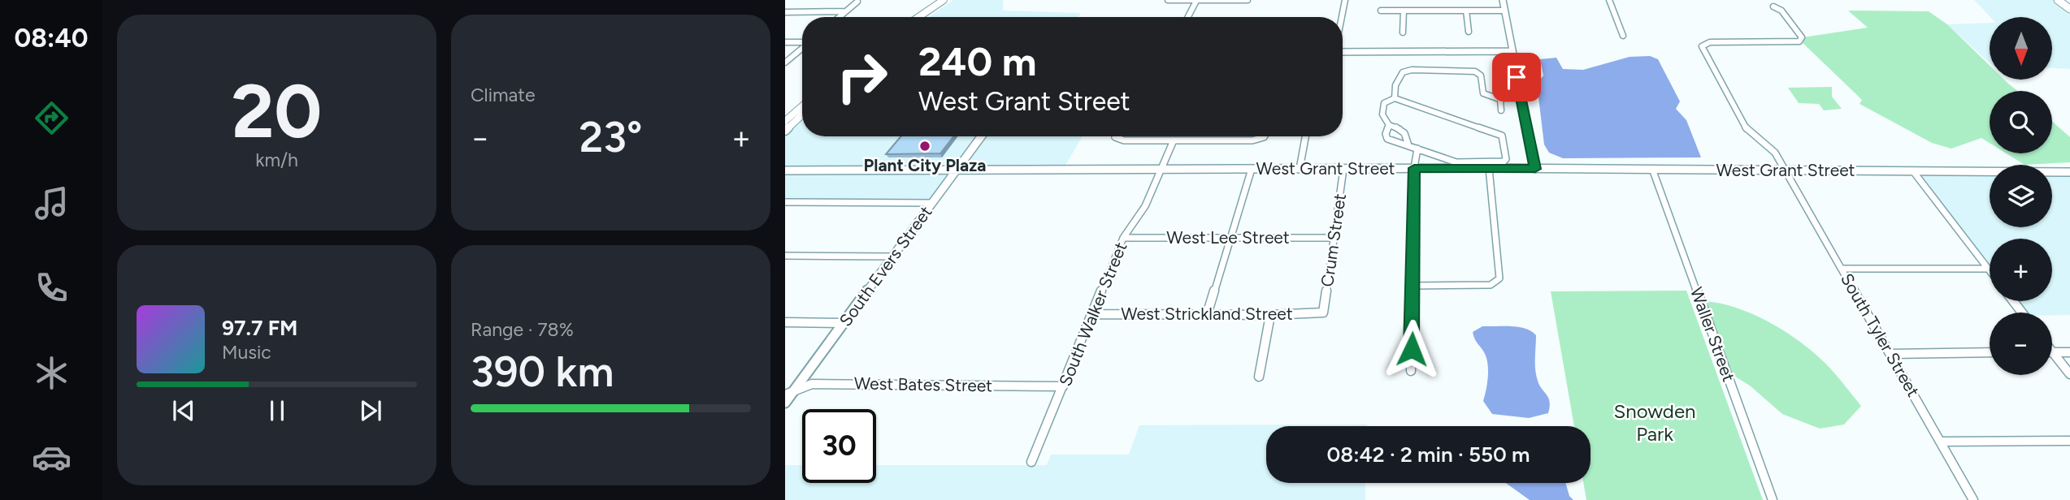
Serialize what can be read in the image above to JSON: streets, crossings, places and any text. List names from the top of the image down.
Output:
{
  "streets": {
    "street": [
      "West Grant Street",
      "West Lee Street",
      "Crum Street",
      "South Evers Street",
      "South Walker Street",
      "West Strickland Street",
      "Waller Street",
      "South Tyler Street",
      "West Bates Street"
    ]
  },
  "crossings": [
    ["West Grant Street", "Crum Street"],
    ["West Grant Street", "South Evers Street"],
    ["West Grant Street", "South Walker Street"],
    ["West Grant Street", "Waller Street"],
    ["West Grant Street", "South Tyler Street"],
    ["West Lee Street", "Crum Street"],
    ["West Lee Street", "South Walker Street"],
    ["Crum Street", "West Strickland Street"],
    ["South Evers Street", "West Bates Street"],
    ["South Walker Street", "West Strickland Street"],
    ["South Walker Street", "West Bates Street"]
  ],
  "parks": ["Snowden Park"],
  "places": ["Plant City Plaza"],
  "north": "bottom",
  "page": {
    "tabs": "08:40",
    "tile": [
      ["20", "km/h"],
      "Climate",
      ["Range · 78%", "390 km"]
    ],
    "map_buttons": ["+", "−"],
    "turn": ["240 m", "West Grant Street"],
    "heat": ["−", "23°", "+"],
    "song": ["97.7 FM", "Music"],
    "limit": "30",
    "trip": "08:42 · 2 min · 550 m"
  }
}
